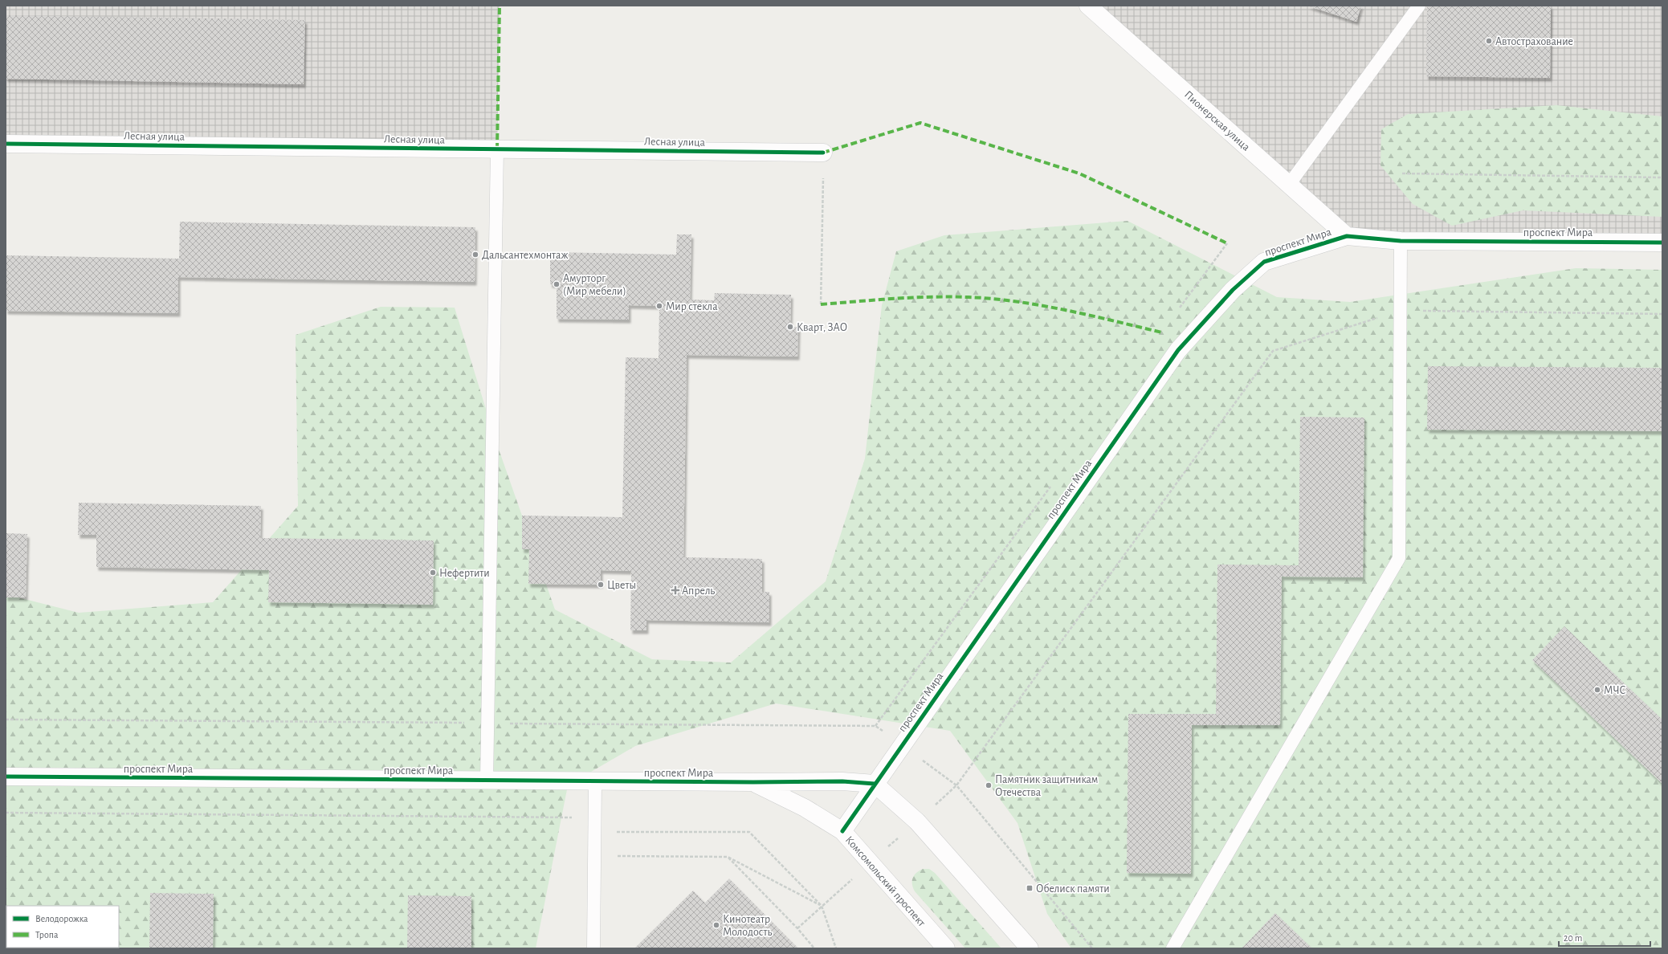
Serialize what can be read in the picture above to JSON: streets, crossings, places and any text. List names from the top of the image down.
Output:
{
  "streets": {
    "street": [
      "Пионерская улица",
      "Лесная улица",
      "проспект Мира",
      "Комсомольский проспект"
    ]
  },
  "crossings": [
    ["Пионерская улица", "проспект Мира"],
    ["проспект Мира", "Комсомольский проспект"]
  ],
  "places": {
    "other": [
      "Автострахование",
      "Дальсантехмонтаж",
      "Амурторг (Мир мебели)",
      "Мир стекла",
      "Кварт, ЗАО",
      "Нефертити",
      "Цветы",
      "МЧС",
      "Памятник защитникам Отечества",
      "Кинотеатр Молодость"
    ],
    "health": ["Апрель"],
    "transit": ["Обелиск памяти"]
  },
  "legend": ["Велодорожка", "Тропа"],
  "scale_bar": "20 m"
}
